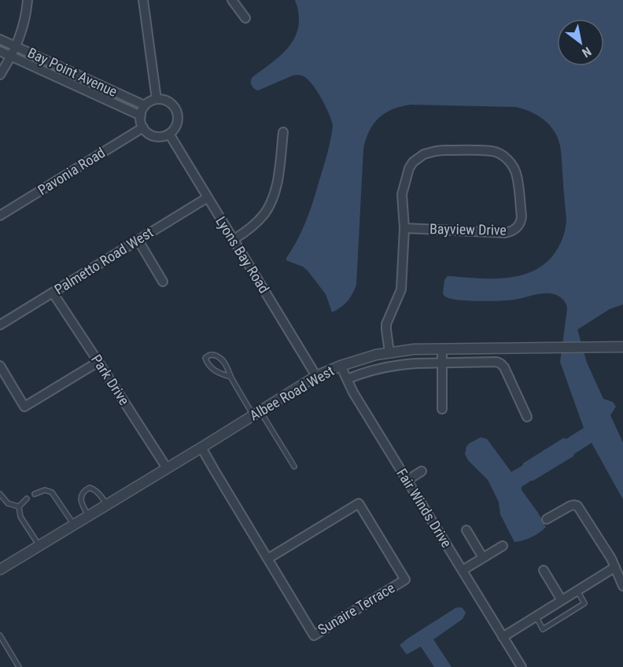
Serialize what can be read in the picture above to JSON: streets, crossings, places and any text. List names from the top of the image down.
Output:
{
  "streets": {
    "street": [
      "Bay Point Avenue",
      "Pavonia Road",
      "Bayview Drive",
      "Lyons Bay Road",
      "Palmetto Road West",
      "Park Drive",
      "Albee Road West",
      "Fair Winds Drive",
      "Sunaire Terrace"
    ]
  },
  "crossings": [
    ["Bay Point Avenue", "Pavonia Road"],
    ["Bay Point Avenue", "Lyons Bay Road"],
    ["Pavonia Road", "Lyons Bay Road"],
    ["Bayview Drive", "Albee Road West"],
    ["Lyons Bay Road", "Palmetto Road West"],
    ["Lyons Bay Road", "Albee Road West"],
    ["Palmetto Road West", "Park Drive"],
    ["Park Drive", "Albee Road West"],
    ["Albee Road West", "Fair Winds Drive"],
    ["Albee Road West", "Sunaire Terrace"]
  ],
  "north": "bottom right"
}
